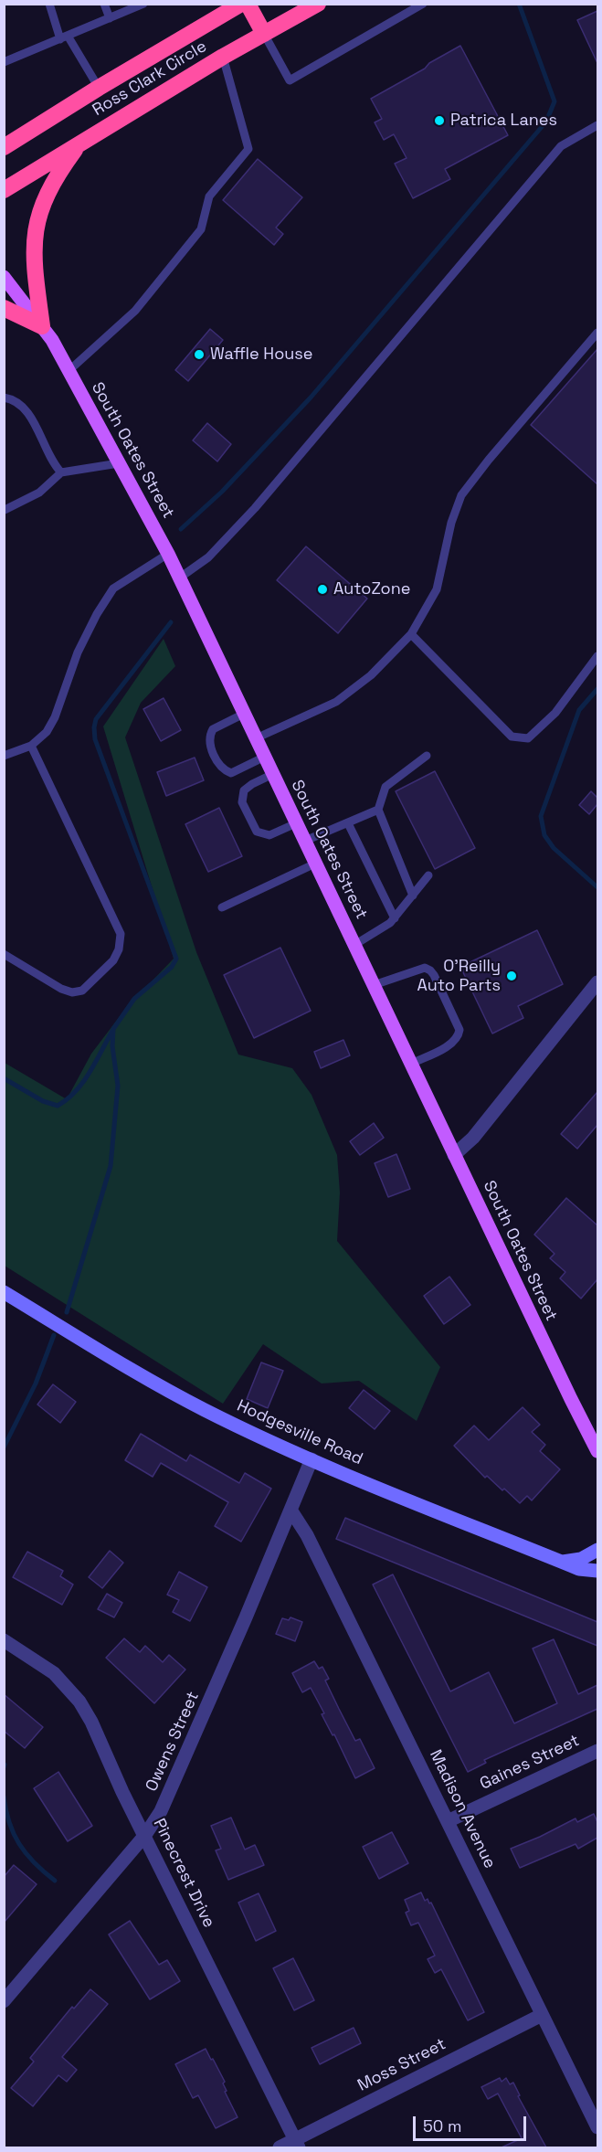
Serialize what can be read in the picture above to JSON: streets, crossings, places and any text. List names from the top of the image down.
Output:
{
  "streets": {
    "highway": ["Ross Clark Circle"],
    "main road": ["South Oates Street"],
    "street": [
      "Hodgesville Road",
      "Owens Street",
      "Gaines Street",
      "Madison Avenue",
      "Pinecrest Drive",
      "Moss Street"
    ]
  },
  "crossings": [
    ["Hodgesville Road", "Owens Street"],
    ["Owens Street", "Madison Avenue"],
    ["Owens Street", "Pinecrest Drive"],
    ["Gaines Street", "Madison Avenue"],
    ["Madison Avenue", "Moss Street"],
    ["Pinecrest Drive", "Moss Street"]
  ],
  "places": [
    "Patrica Lanes",
    "Waffle House",
    "AutoZone",
    "O'Reilly Auto Parts"
  ],
  "scale_bar": "50 m"
}
